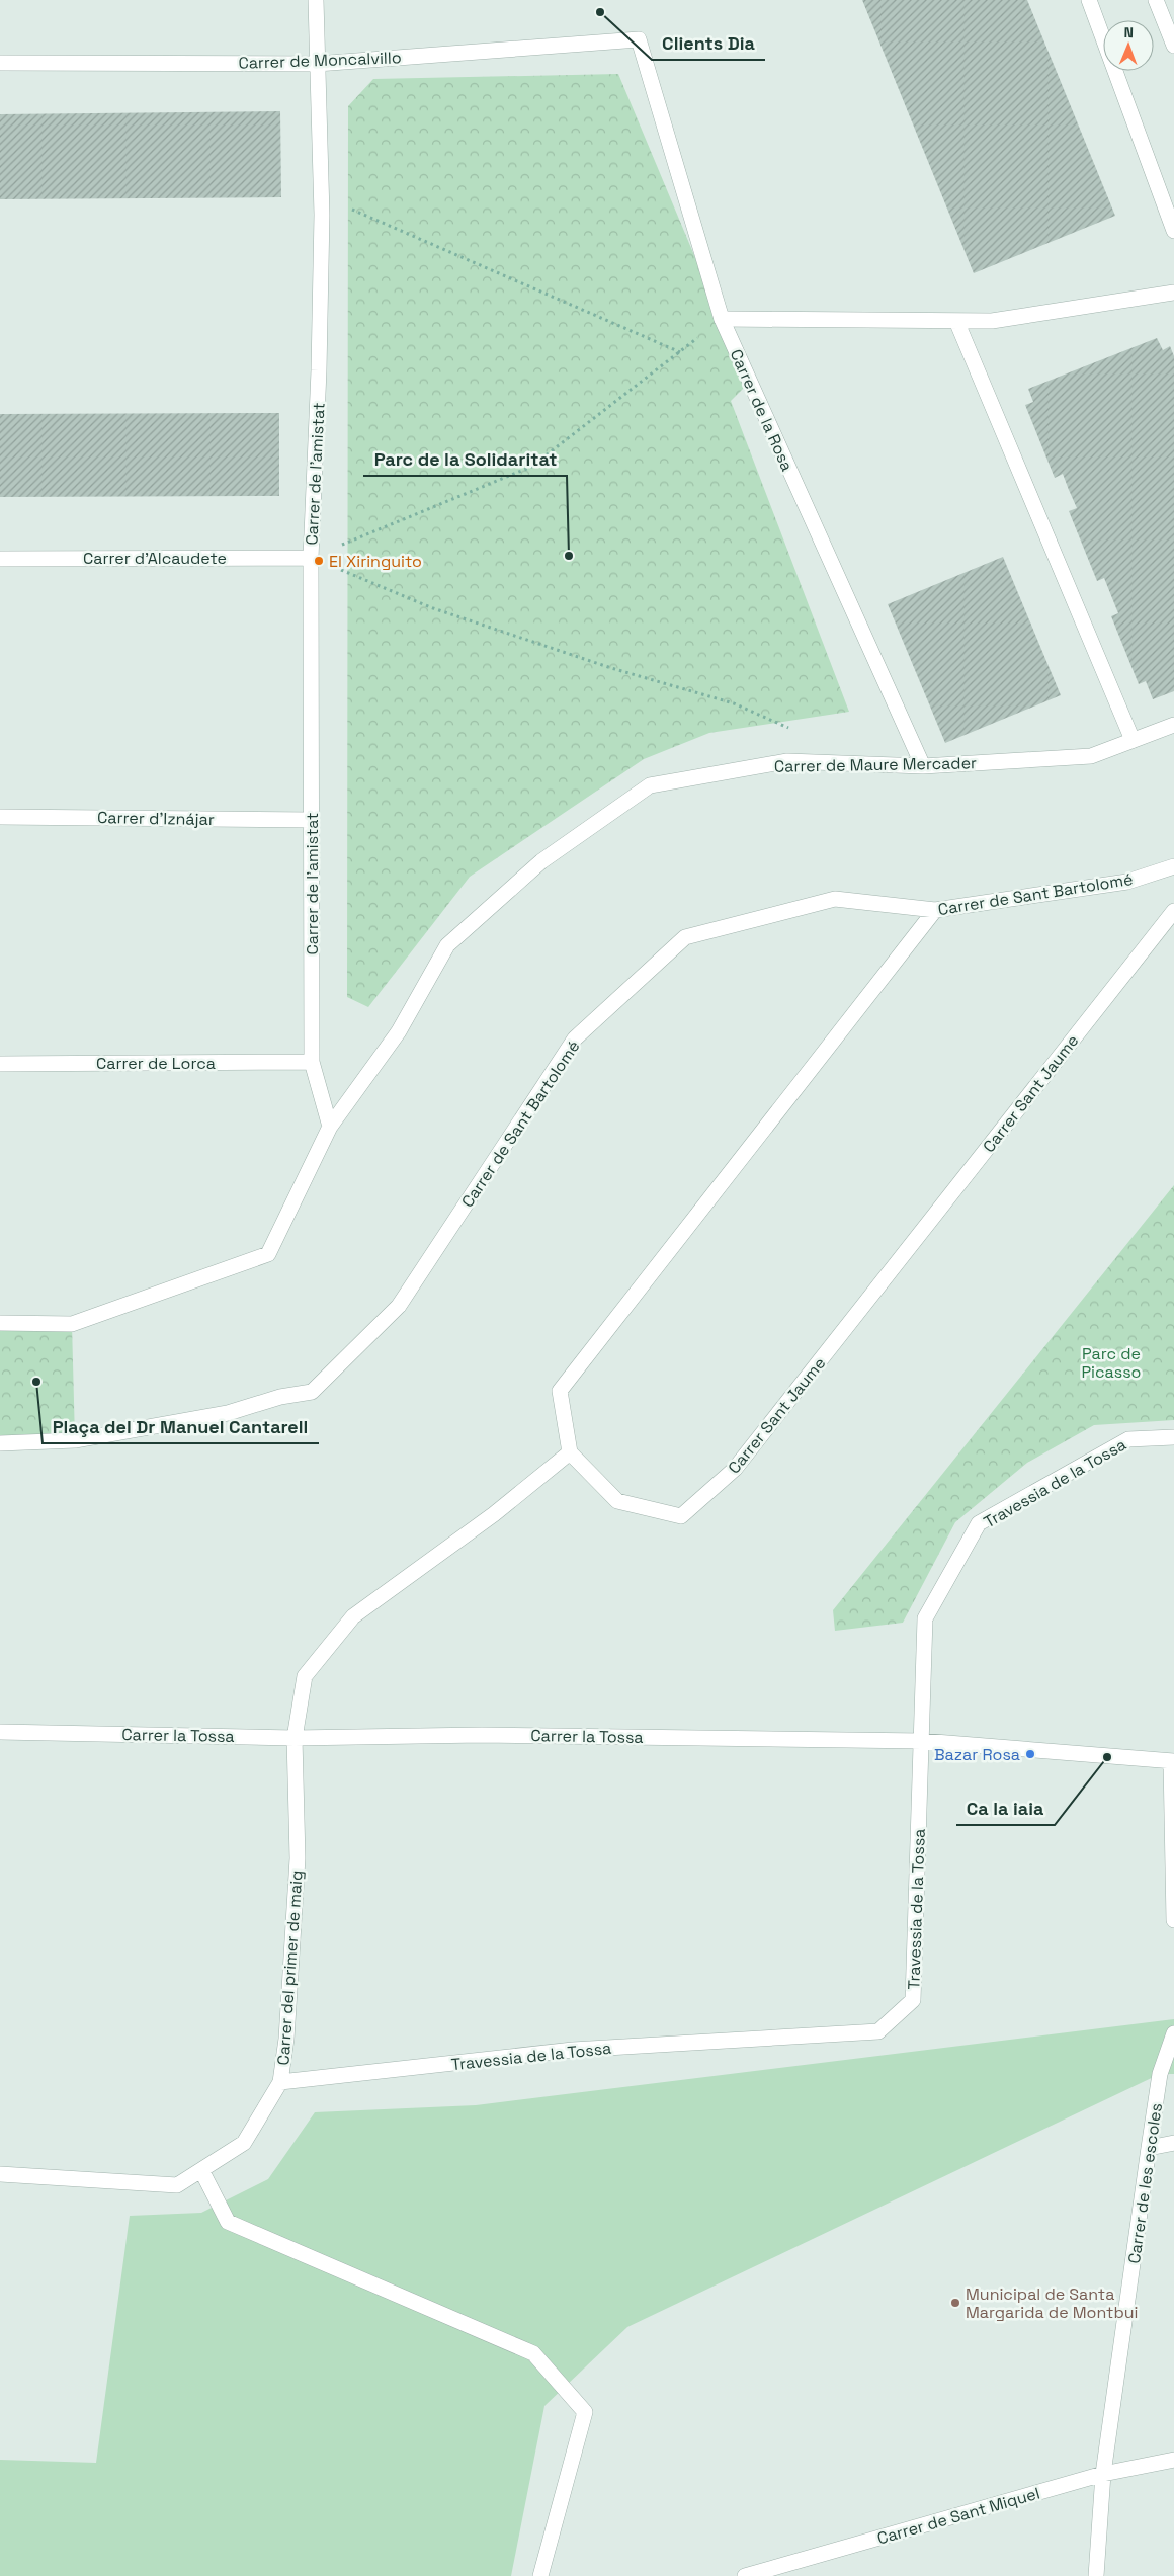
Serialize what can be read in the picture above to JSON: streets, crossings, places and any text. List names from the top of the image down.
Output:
{
  "streets": {
    "street": [
      "Carrer de Moncalvillo",
      "Carrer de la Rosa",
      "Carrer de l'amistat",
      "Carrer d'Alcaudete",
      "Carrer de Maure Mercader",
      "Carrer d'Iznájar",
      "Carrer de Sant Bartolomé",
      "Carrer de Lorca",
      "Carrer Sant Jaume",
      "Travessia de la Tossa",
      "Carrer la Tossa",
      "Carrer del primer de maig",
      "Carrer de les escoles",
      "Carrer de Sant Miquel"
    ]
  },
  "crossings": [
    ["Carrer de Moncalvillo", "Carrer de la Rosa"],
    ["Carrer de Moncalvillo", "Carrer de l'amistat"],
    ["Carrer de la Rosa", "Carrer de Maure Mercader"],
    ["Carrer de l'amistat", "Carrer d'Alcaudete"],
    ["Carrer de l'amistat", "Carrer de Maure Mercader"],
    ["Carrer de l'amistat", "Carrer d'Iznájar"],
    ["Carrer de l'amistat", "Carrer de Lorca"],
    ["Carrer Sant Jaume", "Carrer del primer de maig"],
    ["Travessia de la Tossa", "Carrer la Tossa"],
    ["Travessia de la Tossa", "Carrer del primer de maig"],
    ["Carrer la Tossa", "Carrer del primer de maig"],
    ["Carrer de les escoles", "Carrer de Sant Miquel"]
  ],
  "parks": ["Parc de Picasso"],
  "places": [
    "Clients Dia",
    "Parc de la Solidaritat",
    "El Xiringuito",
    "Plaça del Dr Manuel Cantarell",
    "Bazar Rosa",
    "Ca la iaia",
    "Municipal de Santa Margarida de Montbui"
  ],
  "north": "top"
}
